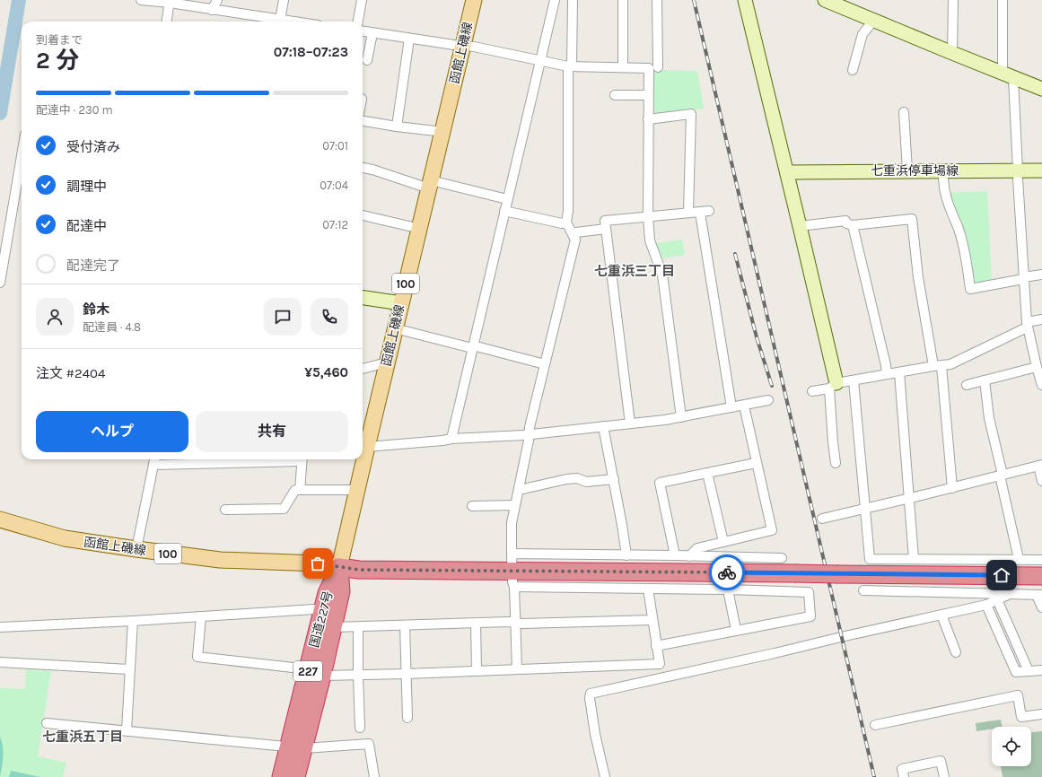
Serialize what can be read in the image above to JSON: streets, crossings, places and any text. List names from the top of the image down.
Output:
{
  "streets": {
    "highway": ["国道227号", "227"],
    "main road": ["函館上磯線", "100"],
    "street": ["七重浜停車場線"]
  },
  "crossings": [
    ["函館上磯線", "国道227号"]
  ],
  "districts": ["七重浜三丁目", "七重浜五丁目"],
  "page": {
    "heading": ["2 分", "到着まで", "07:18–07:23"],
    "panel": [
      "鈴木",
      "配達員 · 4.8",
      "注文 #2404",
      "¥5,460"
    ],
    "bar": "配達中 · 230 m",
    "list": [
      ["受付済み", "07:01"],
      ["調理中", "07:04"],
      ["配達中", "07:12"],
      "配達完了"
    ],
    "buttons": ["ヘルプ", "共有"]
  }
}
